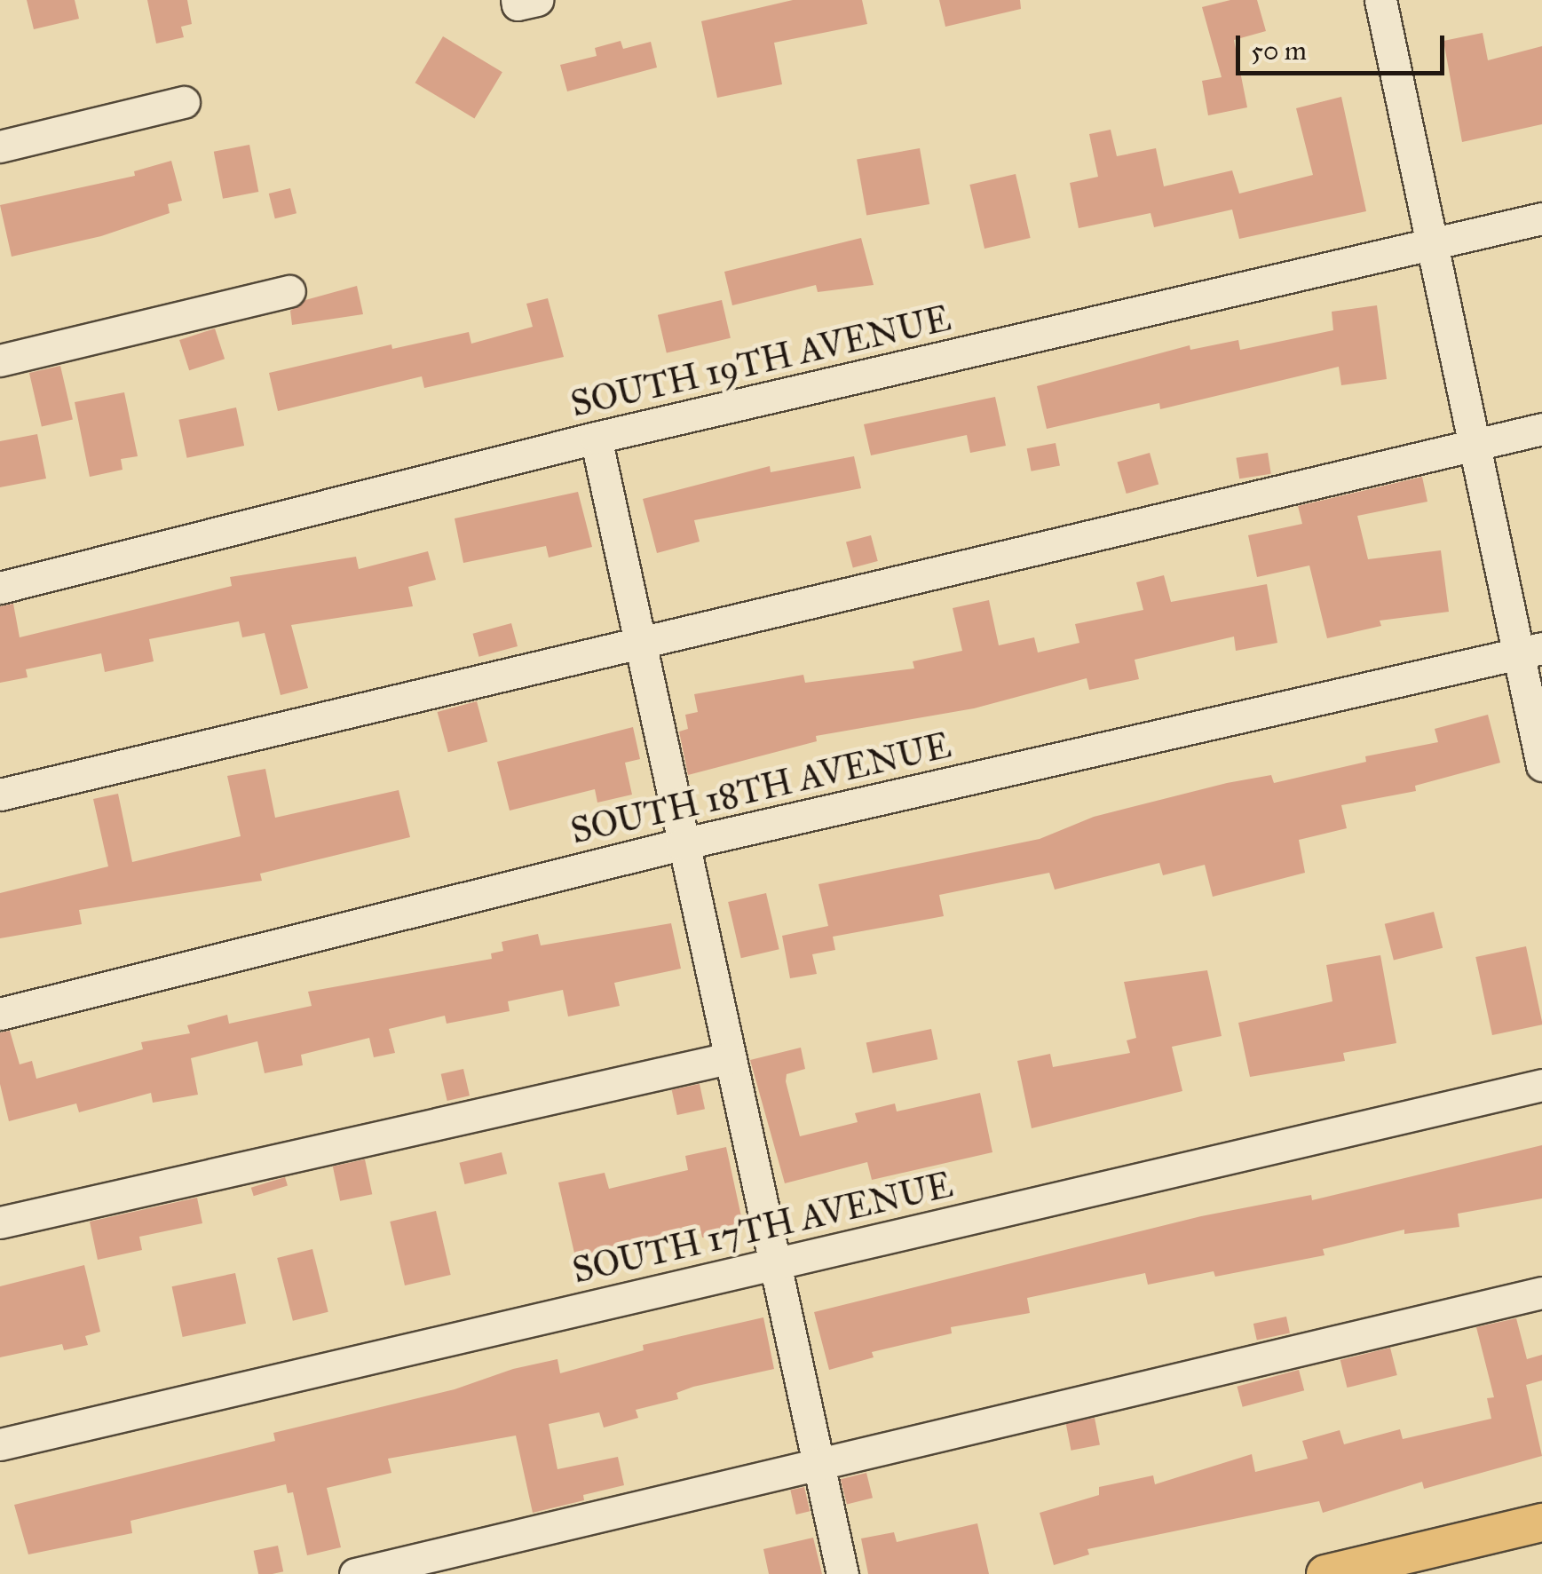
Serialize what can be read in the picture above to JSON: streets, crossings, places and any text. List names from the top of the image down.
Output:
{
  "streets": {
    "street": ["SOUTH 19TH AVENUE", "SOUTH 18TH AVENUE", "SOUTH 17TH AVENUE"]
  },
  "scale_bar": "50 m"
}
